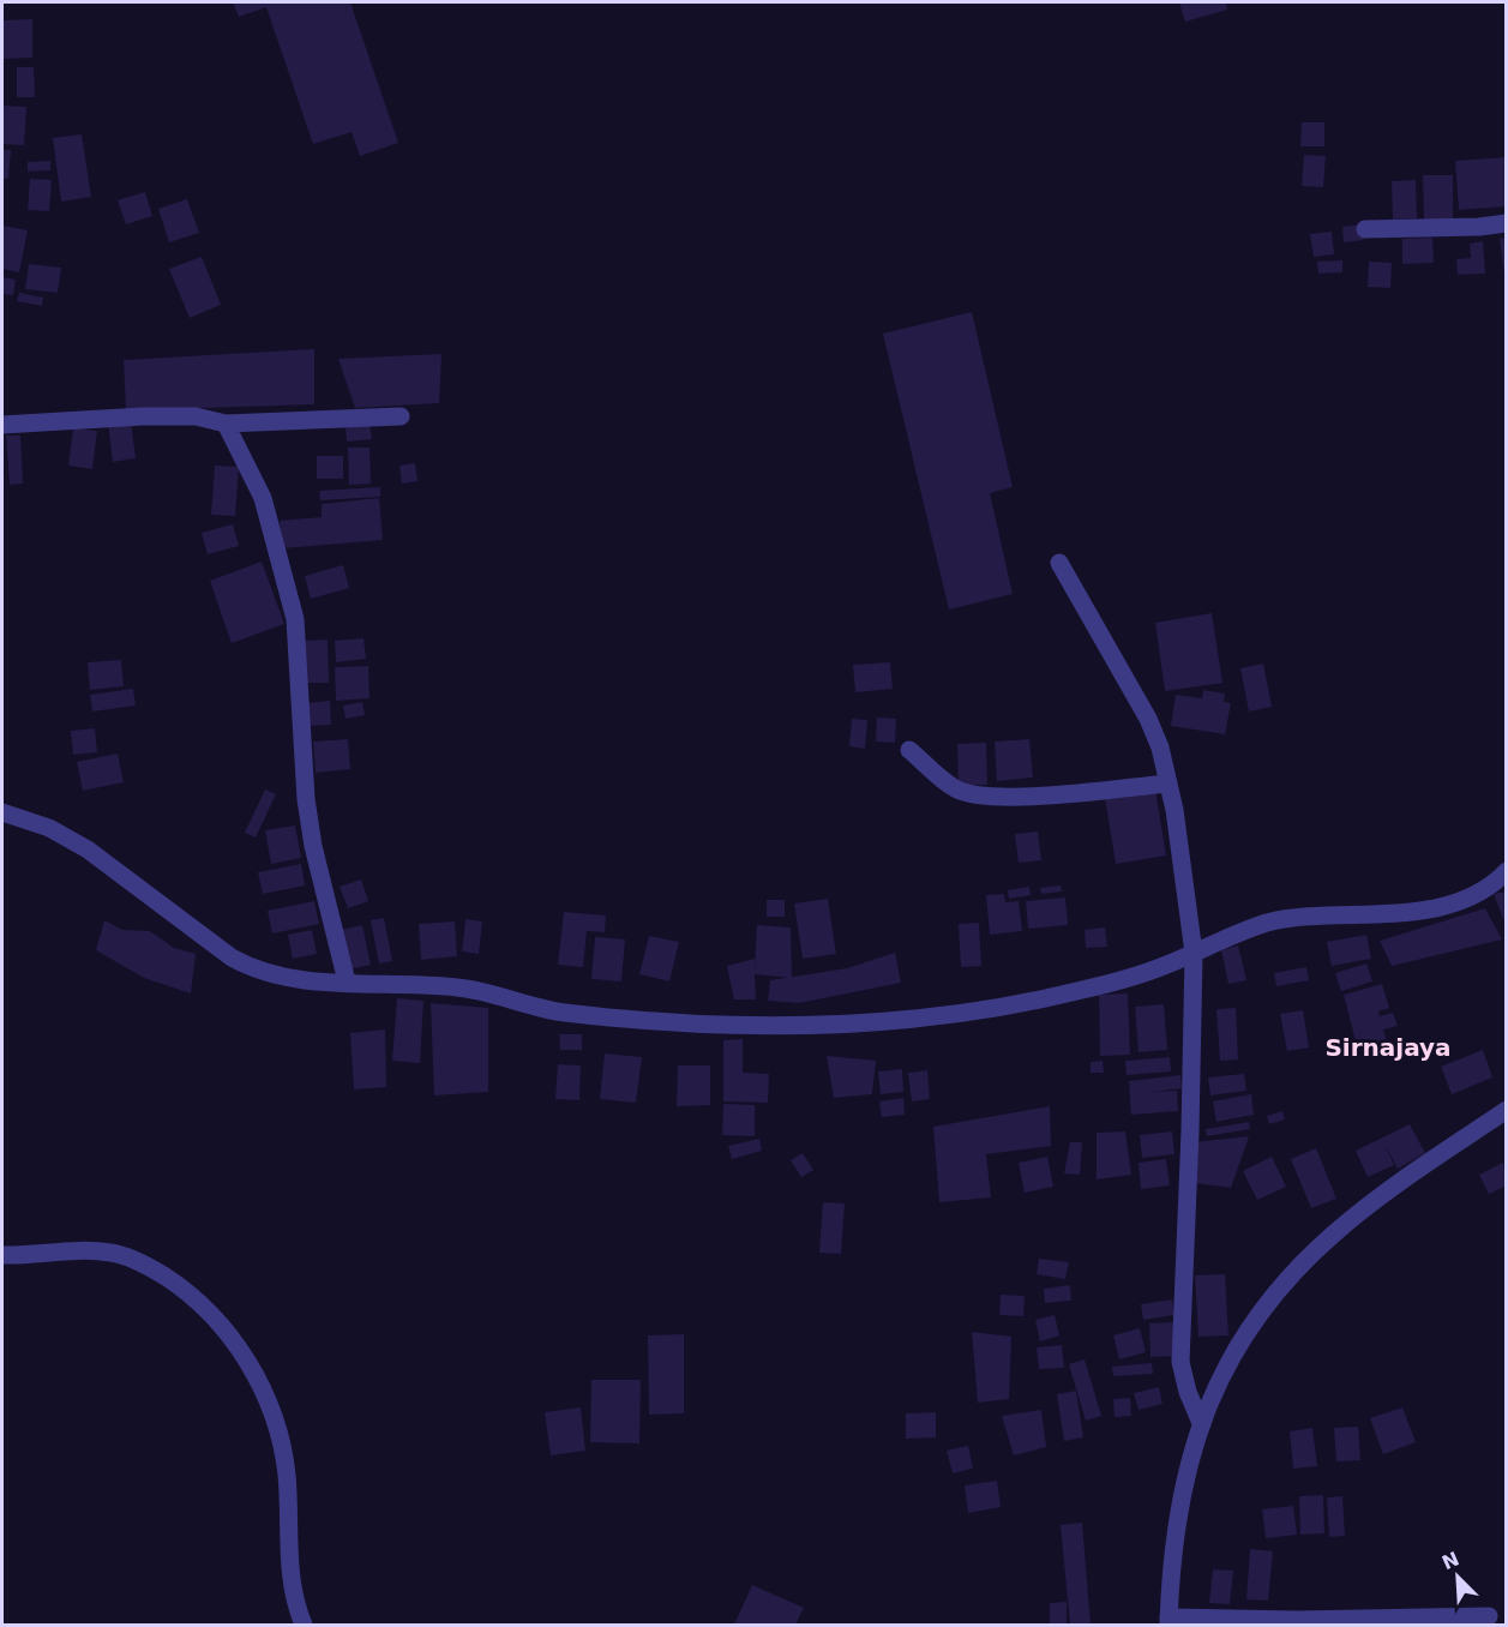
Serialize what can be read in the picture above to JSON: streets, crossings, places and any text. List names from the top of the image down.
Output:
{
  "districts": ["Sirnajaya"],
  "north": "top left"
}
